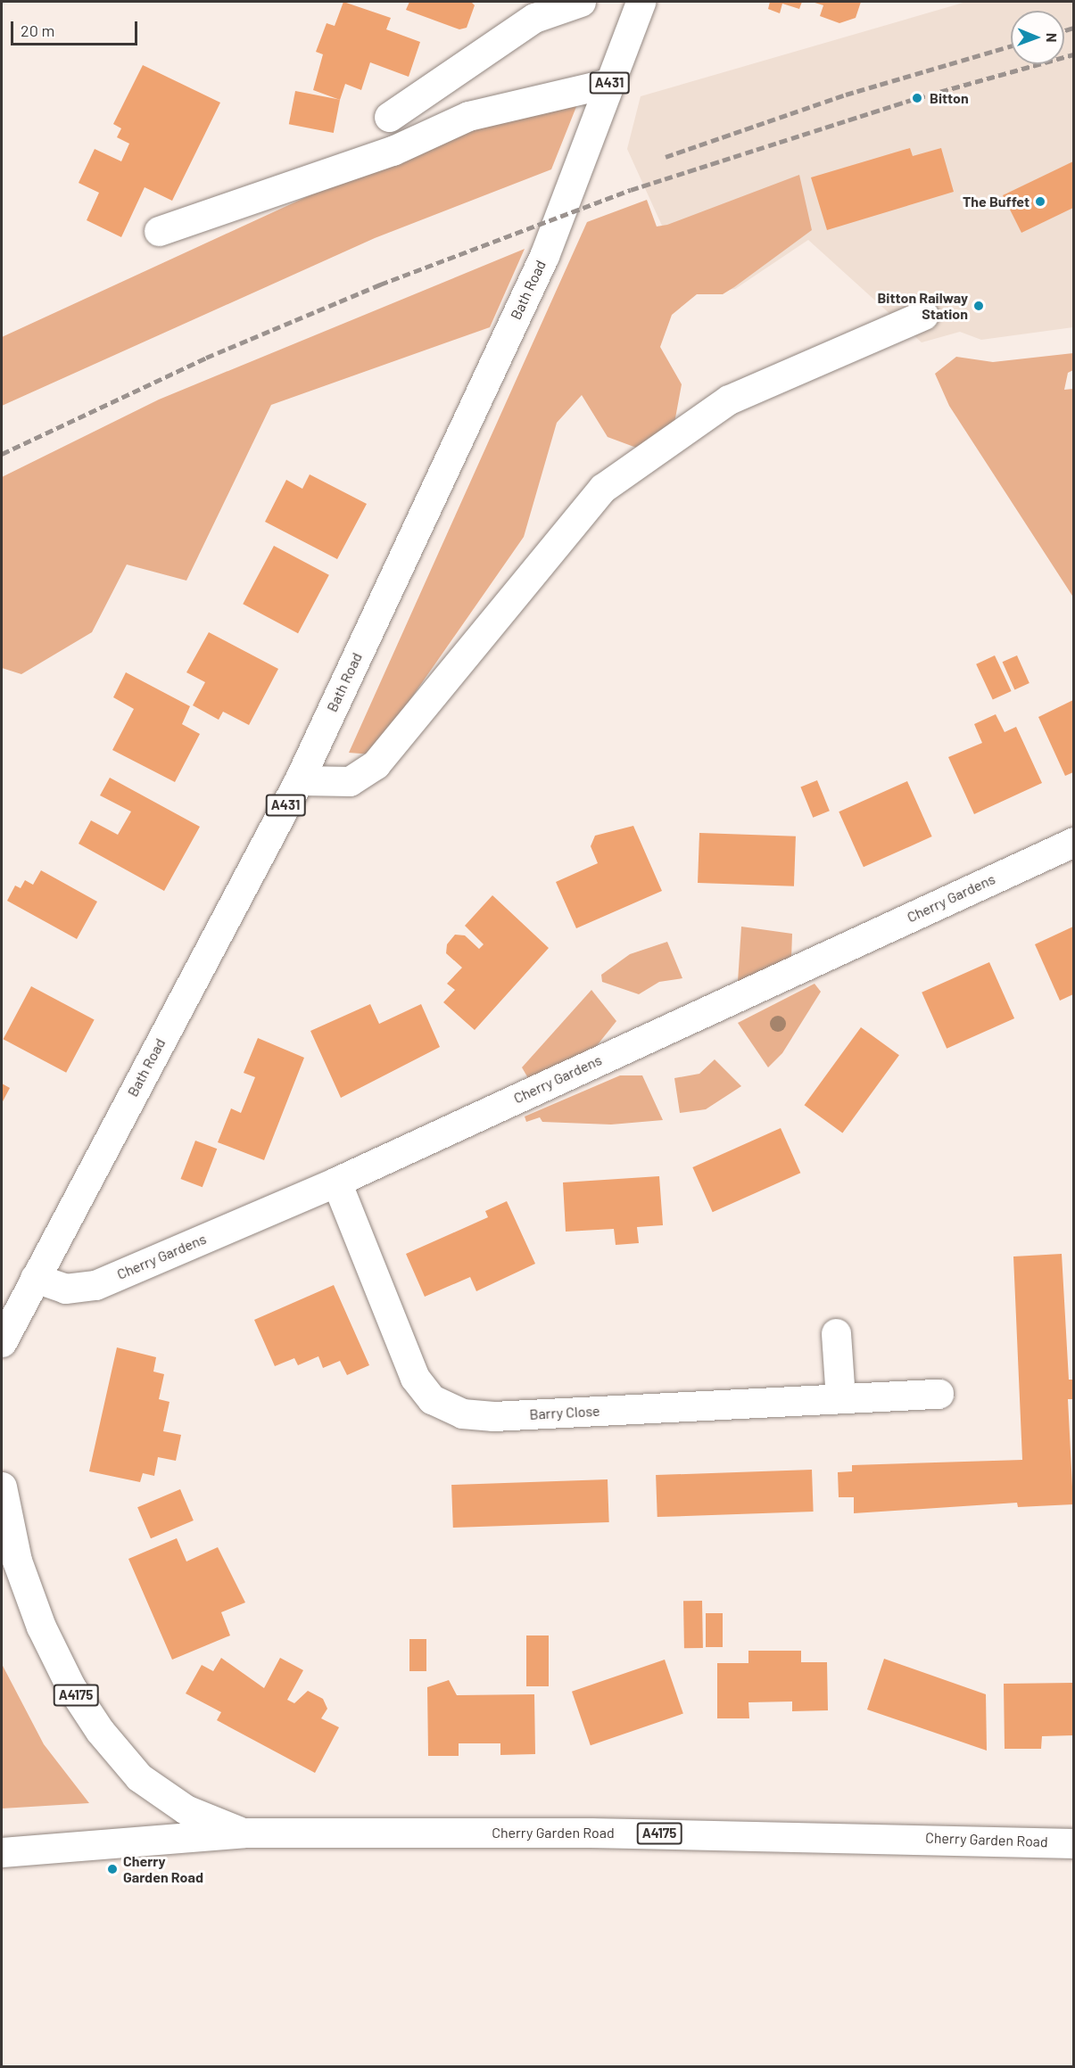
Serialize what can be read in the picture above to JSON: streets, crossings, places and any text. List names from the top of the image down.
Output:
{
  "streets": {
    "main road": [
      "A431",
      "Bath Road",
      "Cherry Gardens",
      "Barry Close",
      "A4175",
      "Cherry Garden Road"
    ]
  },
  "crossings": [
    ["Bath Road", "Cherry Gardens"],
    ["Cherry Gardens", "Barry Close"],
    ["A4175", "Cherry Garden Road"]
  ],
  "places": [
    "Bitton",
    "The Buffet",
    "Bitton Railway Station",
    "Cherry Garden Road"
  ],
  "scale_bar": "20 m",
  "north": "right"
}
